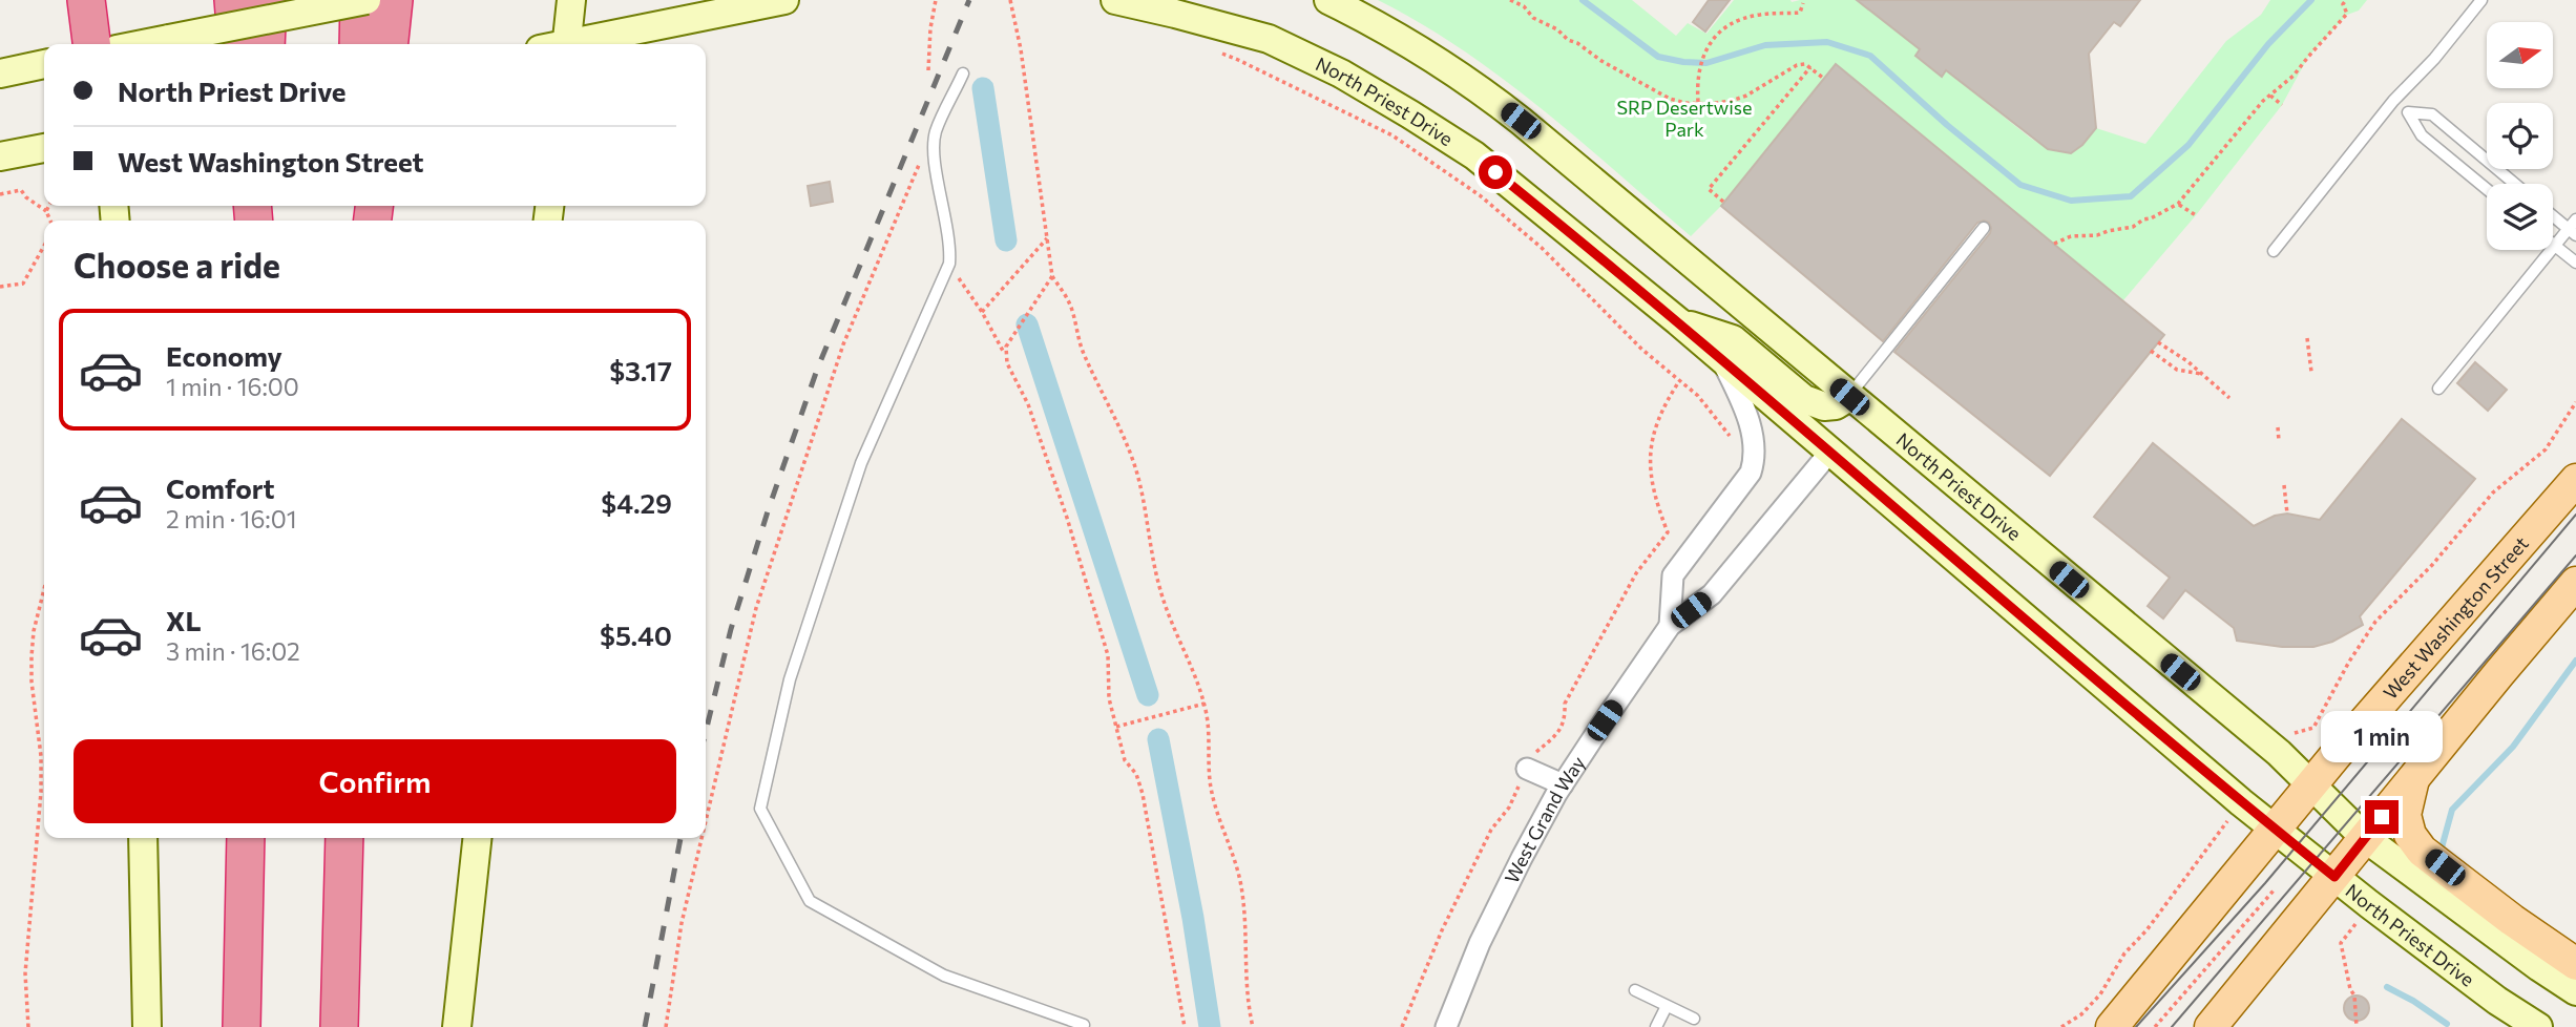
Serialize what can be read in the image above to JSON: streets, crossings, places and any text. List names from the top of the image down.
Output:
{
  "streets": {
    "main road": ["North Priest Drive", "West Washington Street"],
    "street": ["West Grand Way"]
  },
  "crossings": [
    ["North Priest Drive", "West Washington Street"],
    ["North Priest Drive", "West Grand Way"]
  ],
  "parks": ["SRP Desertwise Park"],
  "north": "right",
  "page": {
    "banner": ["North Priest Drive", "West Washington Street"],
    "heading": "Choose a ride",
    "list": [
      {
        "name": "Economy",
        "note": "1 min · 16:00",
        "value": "$3.17"
      },
      {
        "name": "Comfort",
        "note": "2 min · 16:01",
        "value": "$4.29"
      },
      {
        "name": "XL",
        "note": "3 min · 16:02",
        "value": "$5.40"
      }
    ],
    "bubble": "1 min",
    "buttons": "Confirm"
  }
}
